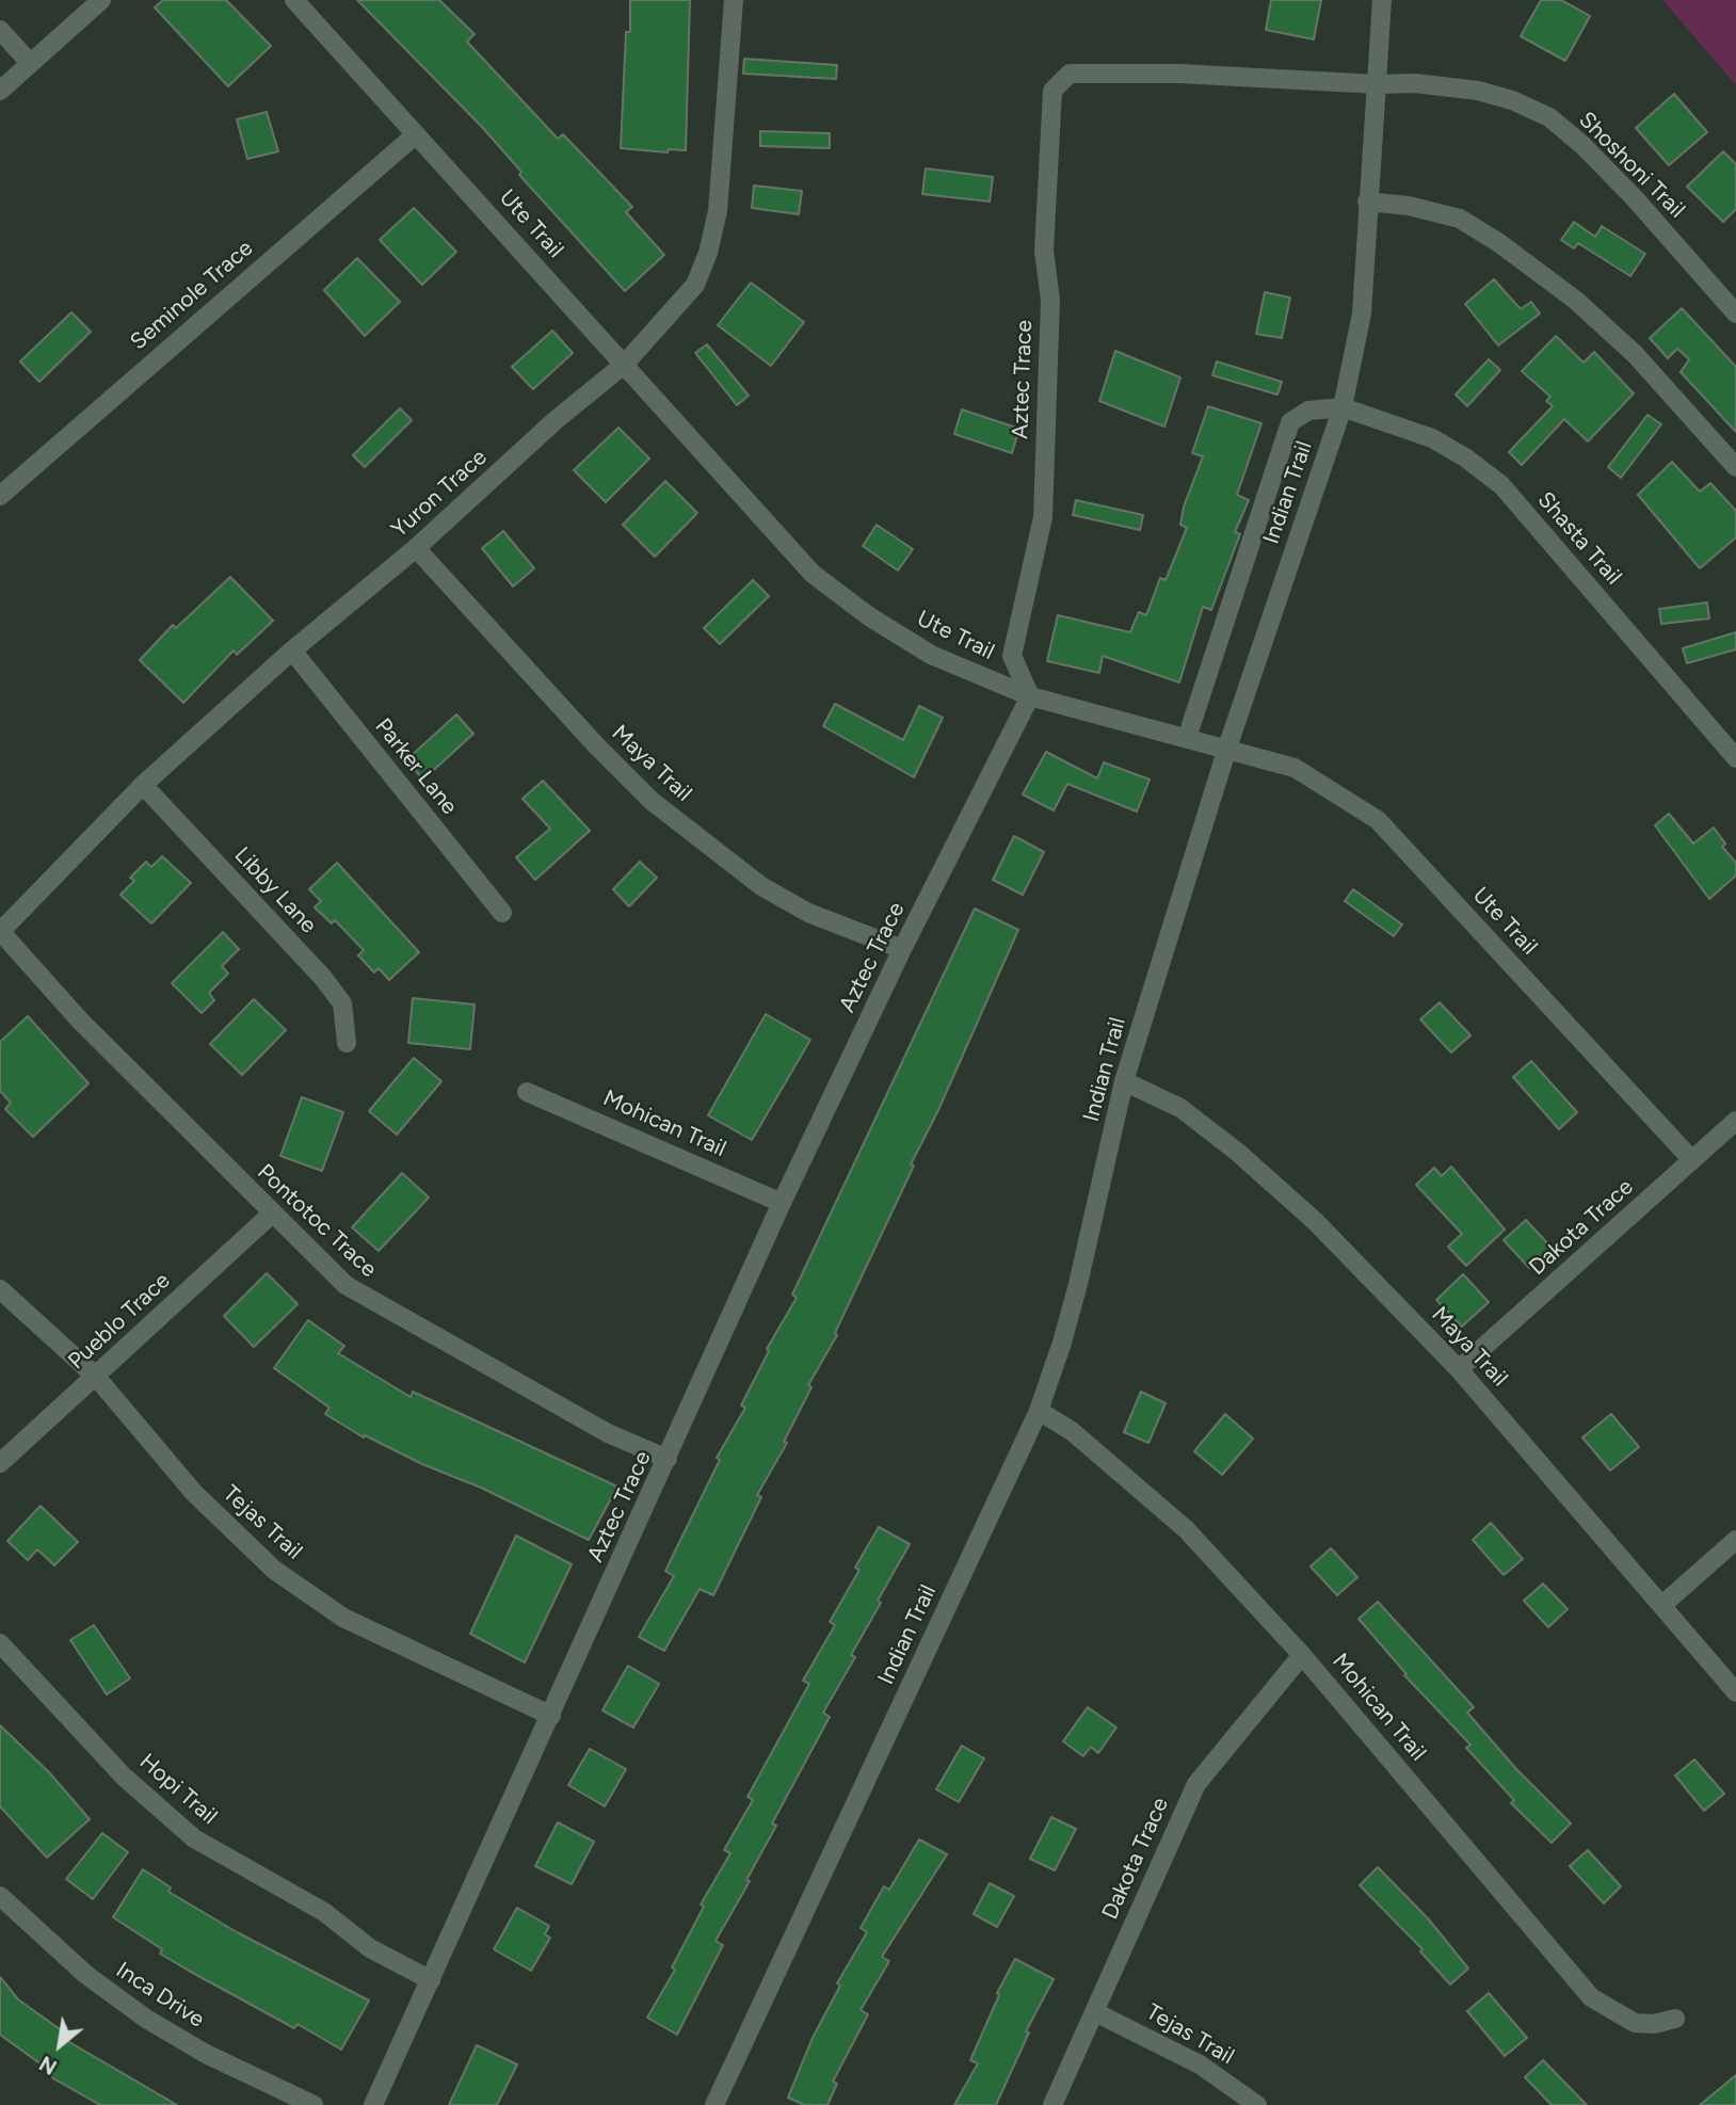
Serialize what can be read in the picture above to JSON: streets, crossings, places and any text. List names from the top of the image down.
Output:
{
  "streets": {
    "street": [
      "Shoshoni Trail",
      "Ute Trail",
      "Seminole Trace",
      "Aztec Trace",
      "Indian Trail",
      "Yuron Trace",
      "Shasta Trail",
      "Maya Trail",
      "Parker Lane",
      "Libby Lane",
      "Mohican Trail",
      "Pontotoc Trace",
      "Dakota Trace",
      "Pueblo Trace",
      "Tejas Trail",
      "Hopi Trail",
      "Inca Drive"
    ]
  },
  "crossings": [
    ["Shoshoni Trail", "Aztec Trace"],
    ["Shoshoni Trail", "Indian Trail"],
    ["Ute Trail", "Seminole Trace"],
    ["Ute Trail", "Aztec Trace"],
    ["Ute Trail", "Indian Trail"],
    ["Ute Trail", "Yuron Trace"],
    ["Ute Trail", "Dakota Trace"],
    ["Aztec Trace", "Indian Trail"],
    ["Aztec Trace", "Maya Trail"],
    ["Aztec Trace", "Mohican Trail"],
    ["Aztec Trace", "Pontotoc Trace"],
    ["Aztec Trace", "Tejas Trail"],
    ["Aztec Trace", "Hopi Trail"],
    ["Indian Trail", "Shasta Trail"],
    ["Indian Trail", "Maya Trail"],
    ["Indian Trail", "Mohican Trail"],
    ["Yuron Trace", "Maya Trail"],
    ["Yuron Trace", "Parker Lane"],
    ["Yuron Trace", "Libby Lane"],
    ["Yuron Trace", "Pontotoc Trace"],
    ["Maya Trail", "Dakota Trace"],
    ["Mohican Trail", "Dakota Trace"],
    ["Pontotoc Trace", "Pueblo Trace"],
    ["Dakota Trace", "Tejas Trail"],
    ["Pueblo Trace", "Tejas Trail"]
  ],
  "north": "bottom left"
}
